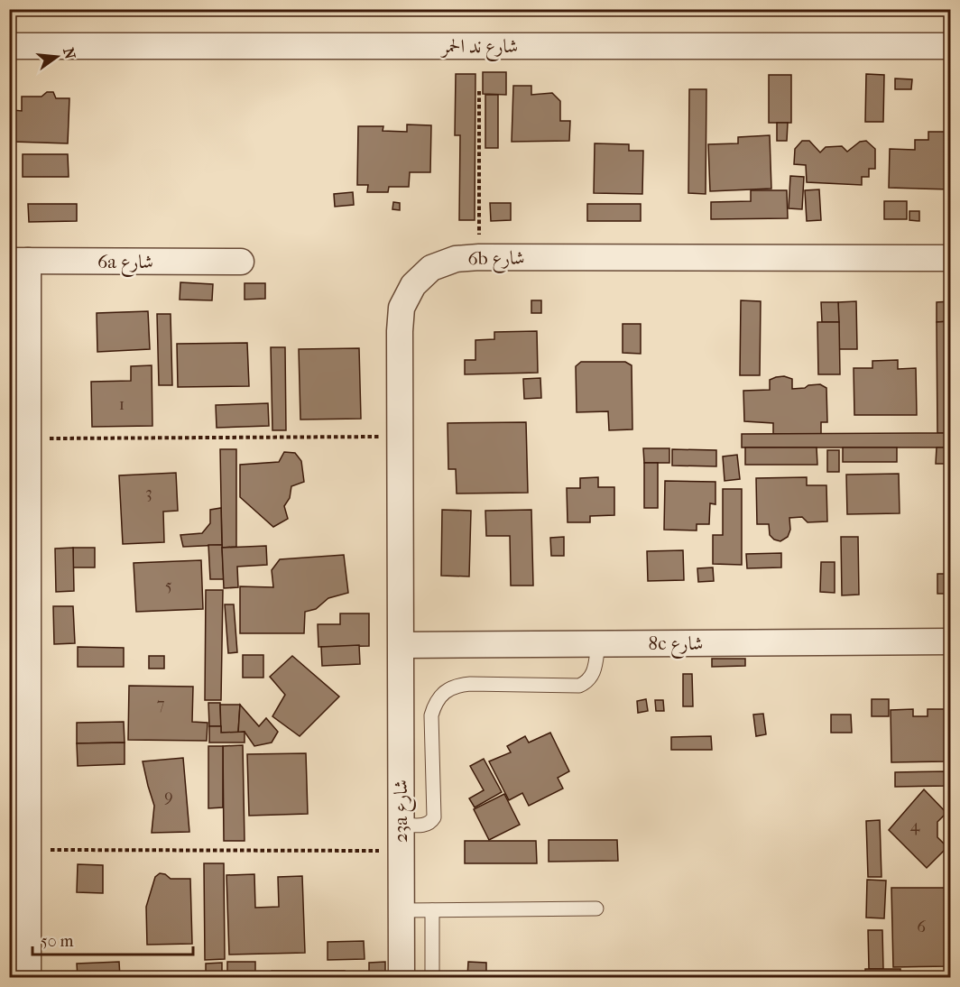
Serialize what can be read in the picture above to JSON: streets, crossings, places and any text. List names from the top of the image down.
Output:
{
  "streets": {
    "street": [
      "شارع ند الحمر",
      "6b شارع",
      "6a شارع",
      "8c شارع",
      "23a شارع"
    ]
  },
  "crossings": [
    ["6b شارع", "8c شارع"],
    ["6b شارع", "23a شارع"],
    ["8c شارع", "23a شارع"]
  ],
  "house_numbers": [
    "1",
    "3",
    "5",
    "7",
    "9",
    "4",
    "6"
  ],
  "scale_bar": "50 m",
  "north": "right"
}
